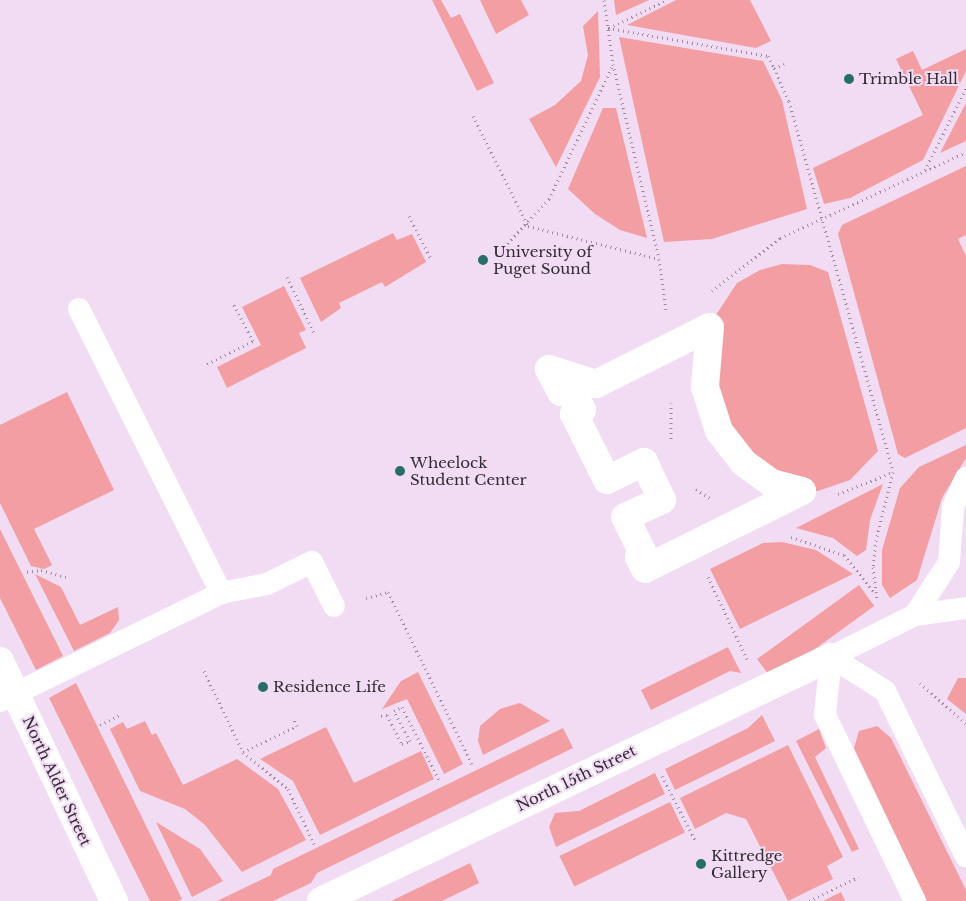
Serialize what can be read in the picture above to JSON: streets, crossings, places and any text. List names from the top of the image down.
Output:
{
  "streets": {
    "street": ["North 15th Street", "North Alder Street"]
  },
  "places": [
    "Trimble Hall",
    "University of Puget Sound",
    "Wheelock Student Center",
    "Residence Life",
    "Kittredge Gallery"
  ]
}
